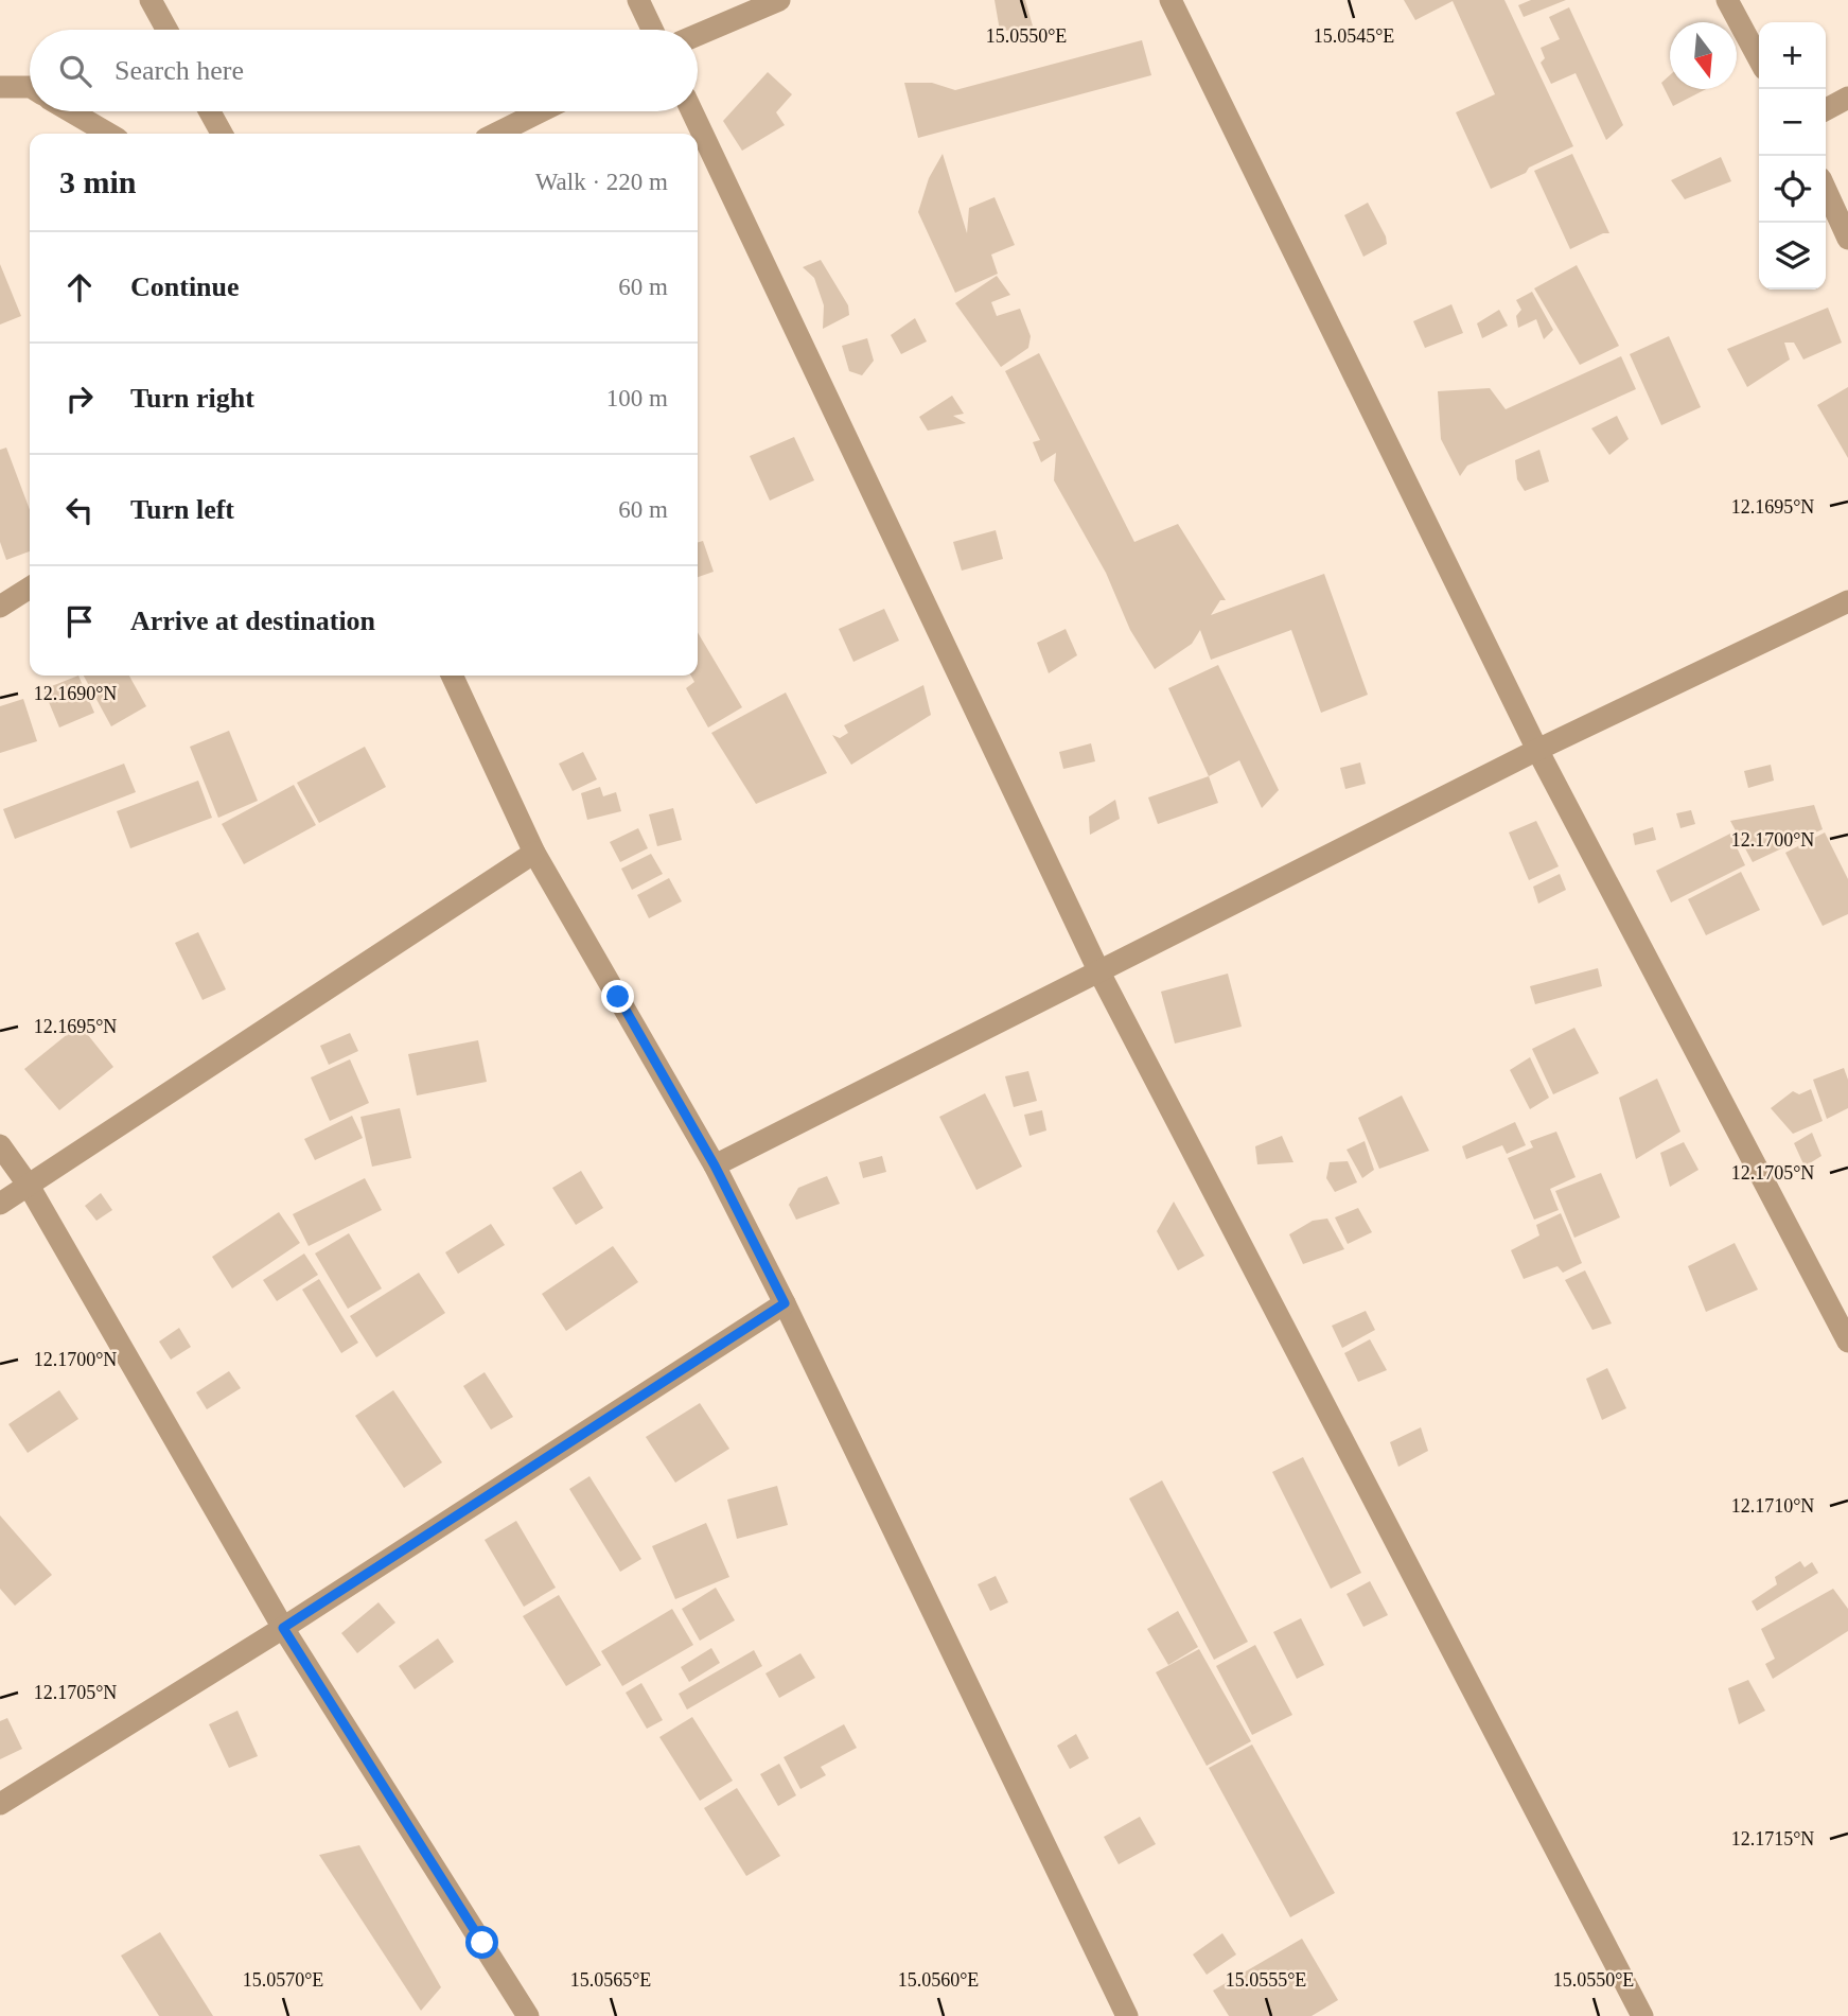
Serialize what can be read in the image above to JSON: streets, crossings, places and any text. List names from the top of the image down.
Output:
{
  "north": "bottom",
  "page": {
    "map_buttons": ["+", "−"],
    "search": "Search here",
    "heading": ["3 min", "Walk · 220 m"],
    "list": [
      ["Continue", "60 m"],
      ["Turn right", "100 m"],
      ["Turn left", "60 m"],
      "Arrive at destination"
    ]
  },
  "coordinates": [
    "15.0550°E",
    "15.0545°E",
    "12.1695°N",
    "12.1690°N",
    "12.1700°N",
    "12.1705°N",
    "12.1710°N",
    "12.1715°N",
    "15.0570°E",
    "15.0565°E",
    "15.0560°E",
    "15.0555°E"
  ]
}
